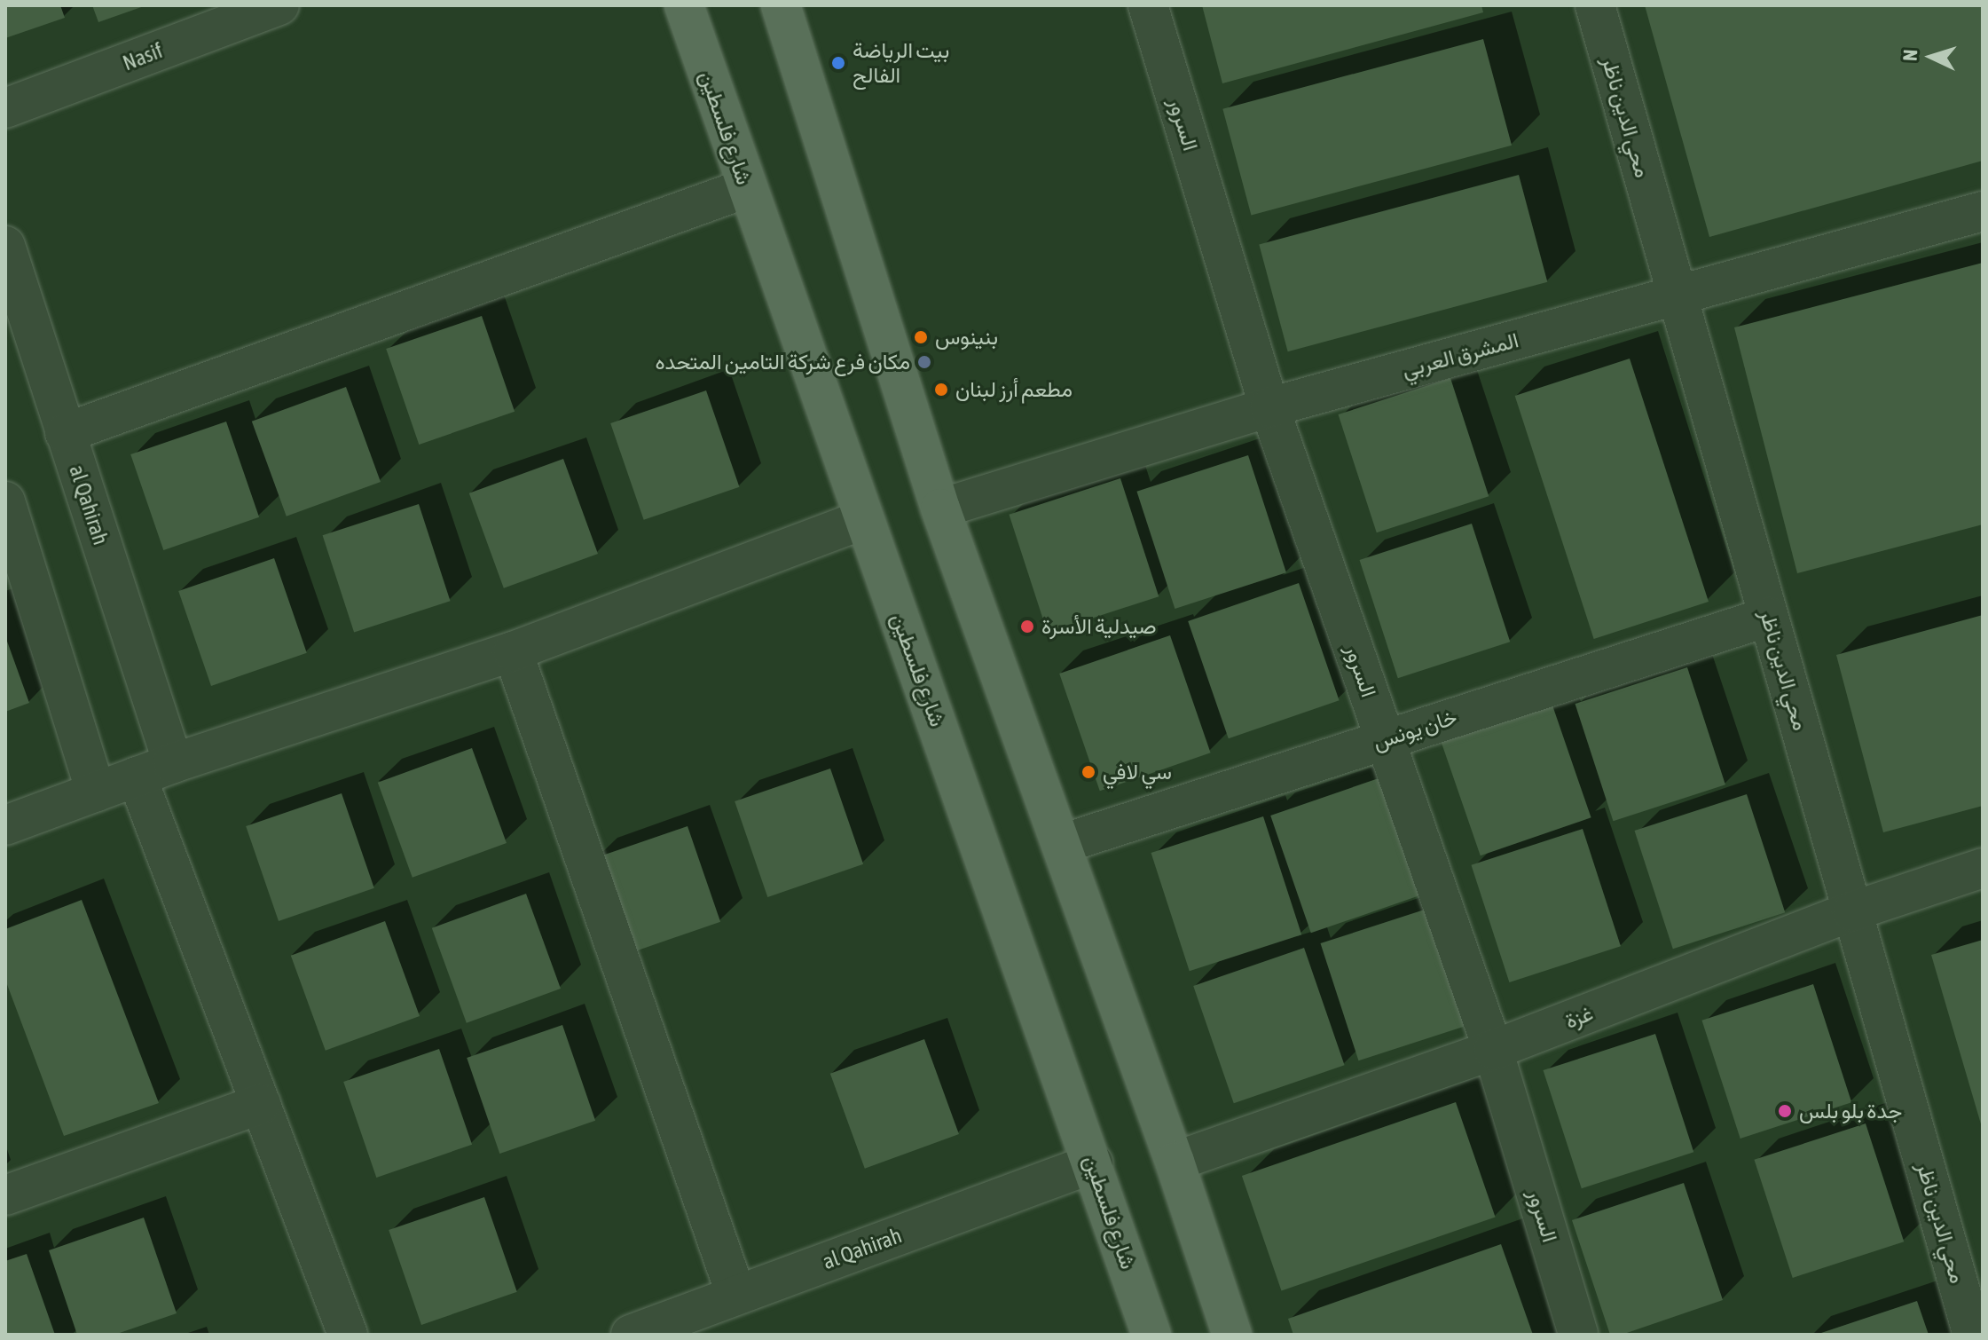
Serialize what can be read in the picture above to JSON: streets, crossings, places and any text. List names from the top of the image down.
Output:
{
  "streets": {
    "main road": ["شارع فلسطين"],
    "street": [
      "Nasif",
      "محي الدين ناظر",
      "السرور",
      "المشرق العربي",
      "al Qahirah",
      "خان يونس",
      "غزة"
    ]
  },
  "crossings": [
    ["محي الدين ناظر", "المشرق العربي"],
    ["محي الدين ناظر", "خان يونس"],
    ["محي الدين ناظر", "غزة"],
    ["السرور", "المشرق العربي"],
    ["السرور", "خان يونس"],
    ["السرور", "غزة"],
    ["شارع فلسطين", "al Qahirah"]
  ],
  "places": [
    "بيت الرياضة الفالح",
    "بنينوس",
    "مكان فرع شركة التامين المتحده",
    "مطعم أرز لبنان",
    "صيدلية الأسرة",
    "سي لافي",
    "جدة بلو بلس"
  ],
  "north": "left"
}
